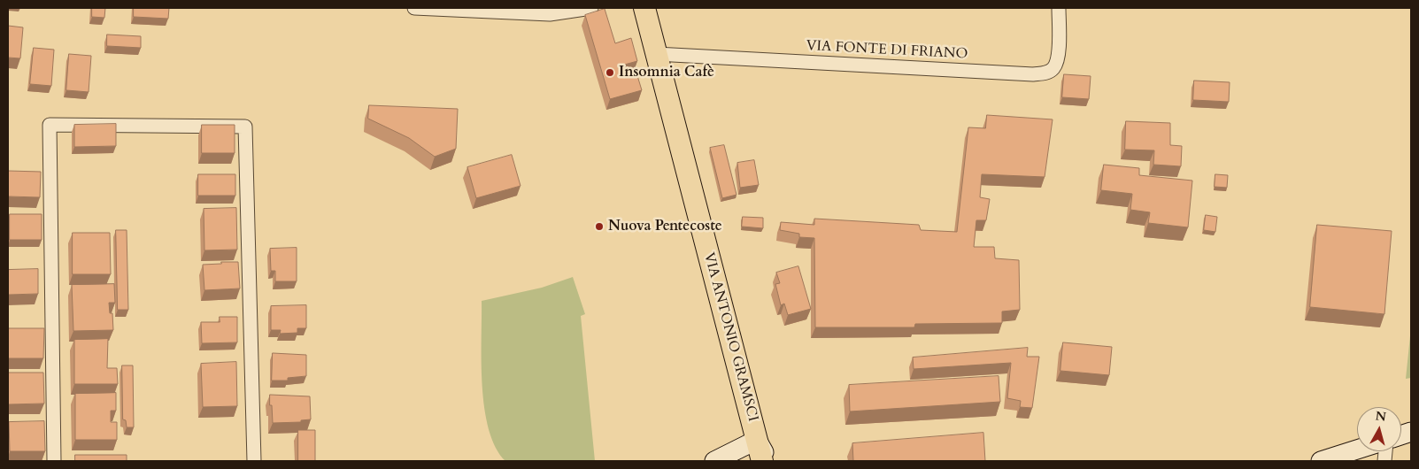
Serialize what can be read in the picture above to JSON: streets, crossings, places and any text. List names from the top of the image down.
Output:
{
  "streets": {
    "main road": ["VIA ANTONIO GRAMSCI"],
    "street": ["VIA FONTE DI FRIANO"]
  },
  "crossings": [
    ["VIA FONTE DI FRIANO", "VIA ANTONIO GRAMSCI"]
  ],
  "places": ["Insomnia Cafè", "Nuova Pentecoste"],
  "north": "top"
}
